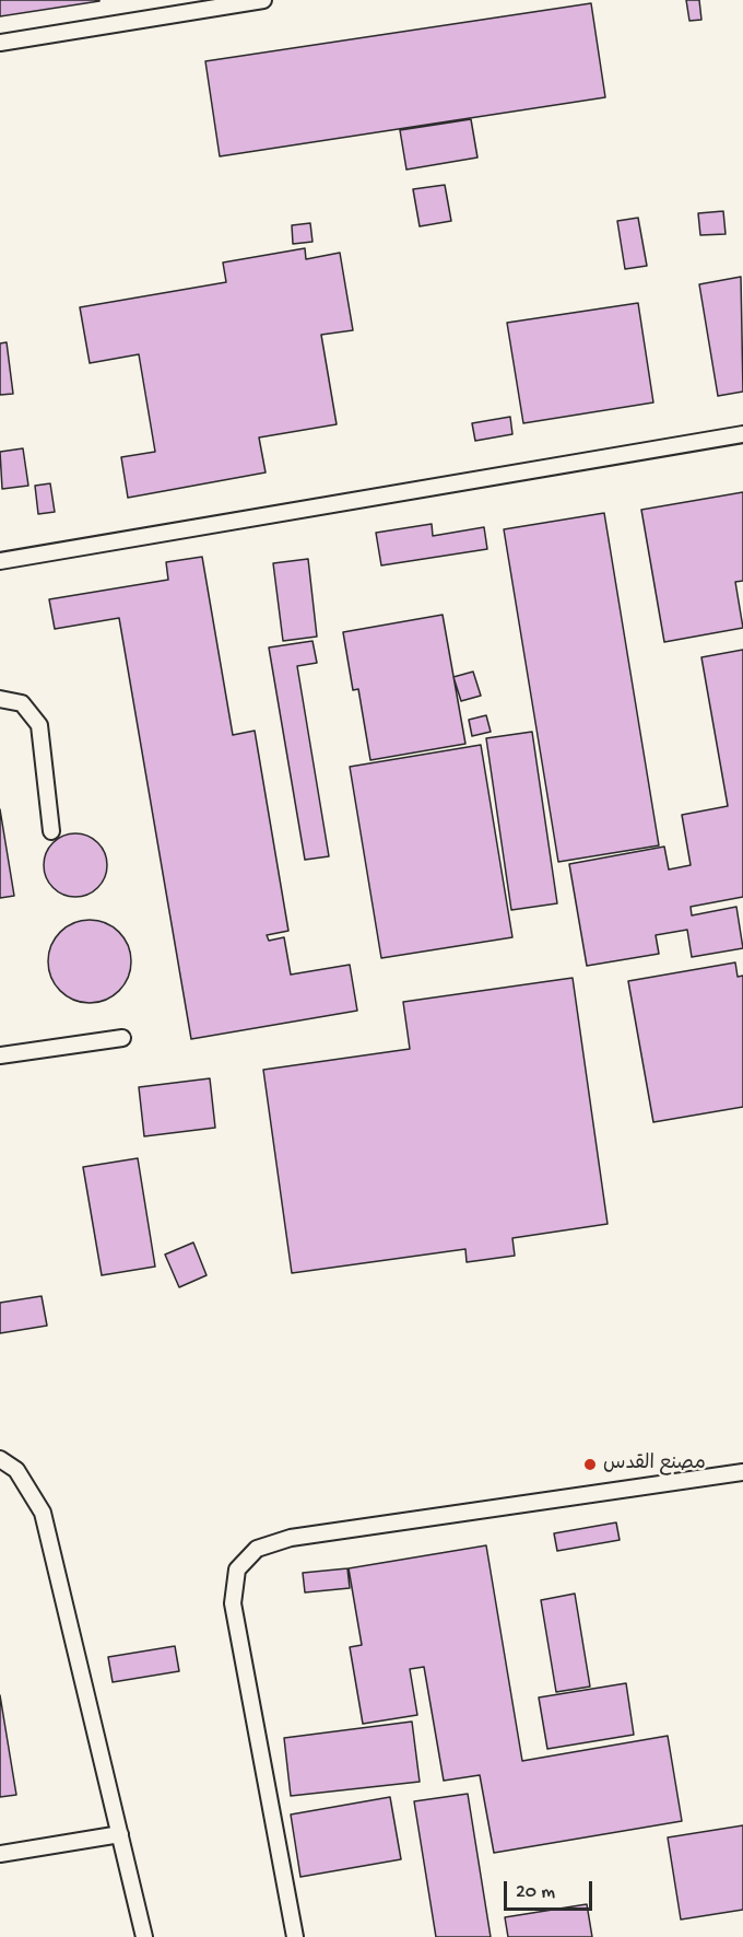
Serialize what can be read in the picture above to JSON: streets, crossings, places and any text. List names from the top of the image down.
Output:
{
  "places": ["مصنع القدس"],
  "scale_bar": "20 m"
}
